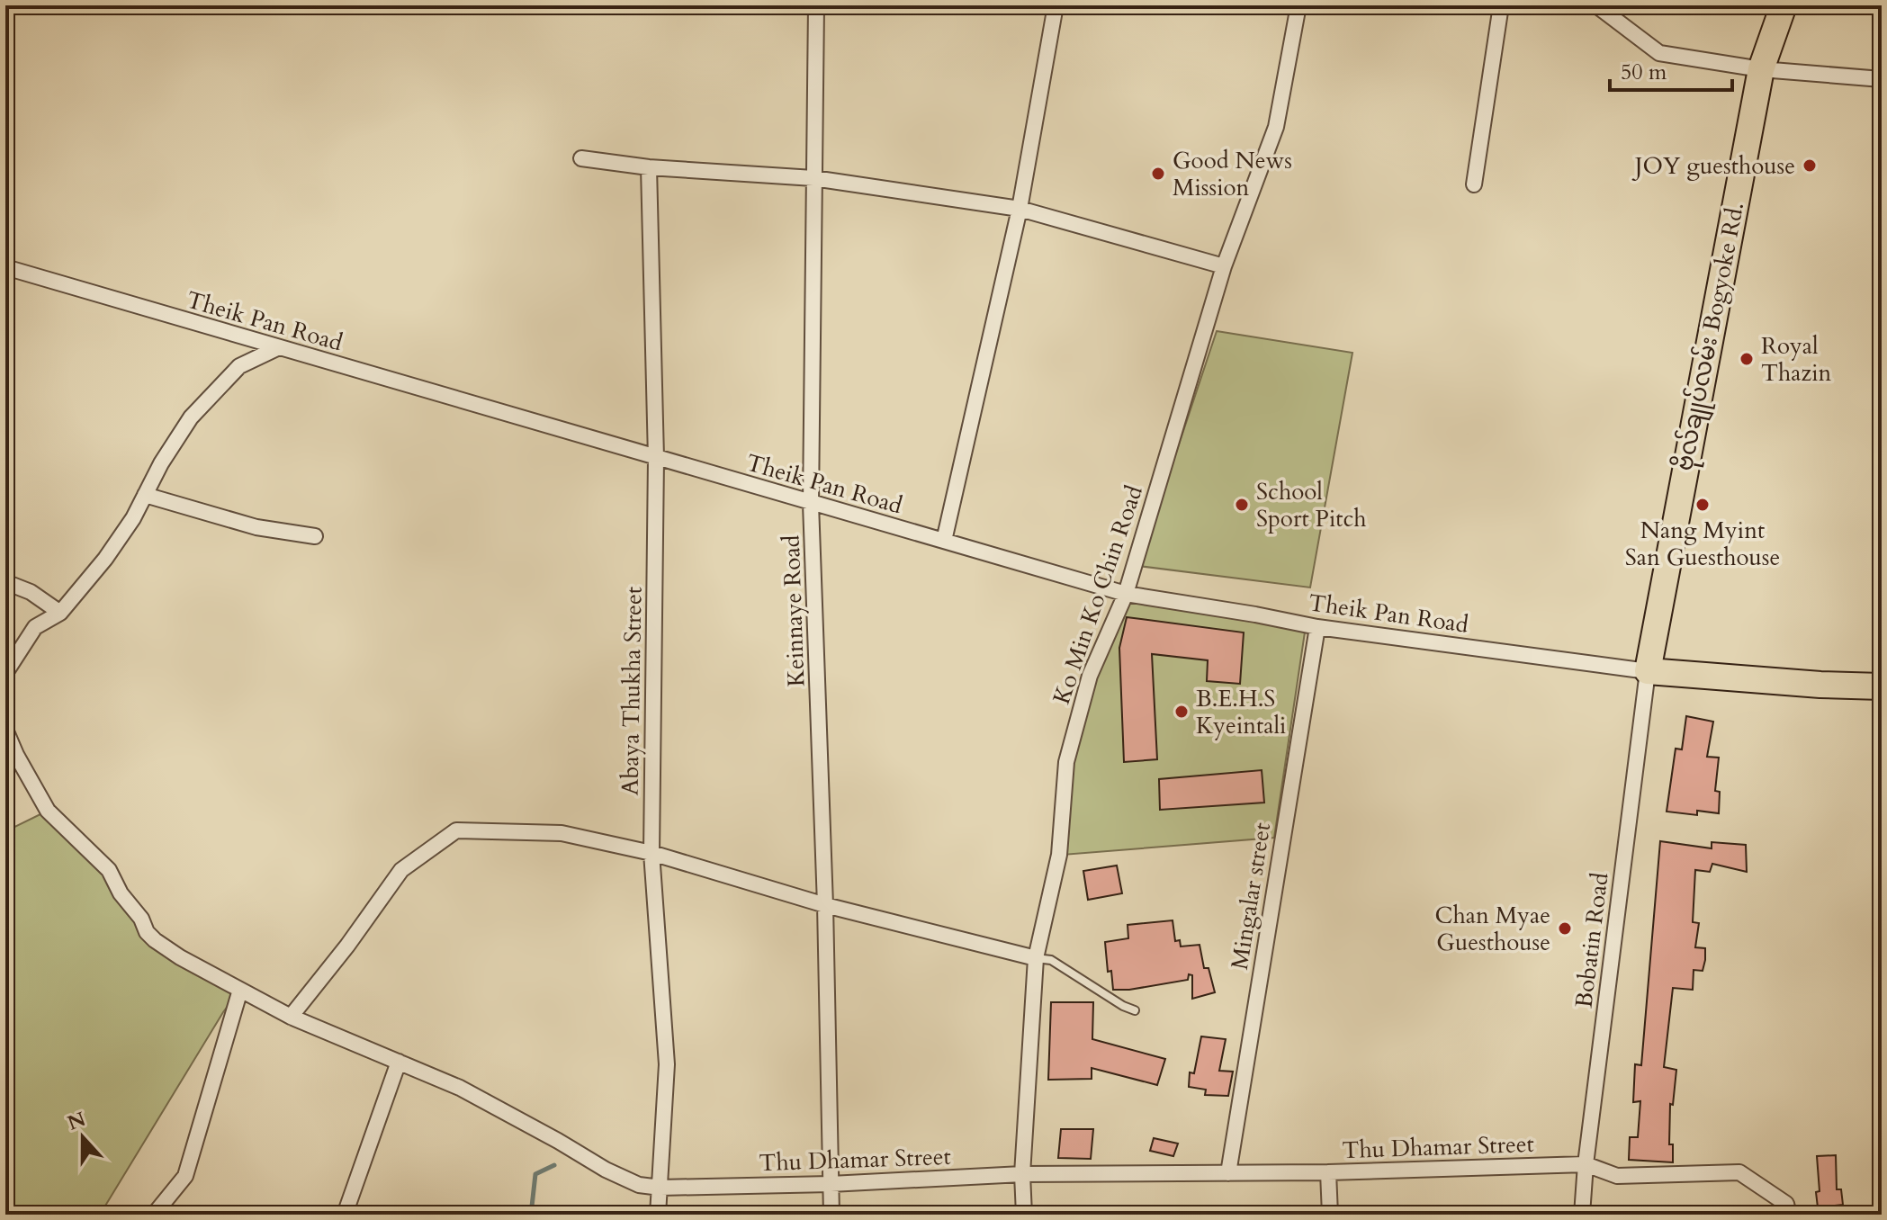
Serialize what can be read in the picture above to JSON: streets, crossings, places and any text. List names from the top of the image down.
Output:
{
  "streets": {
    "highway": ["ဗိုလ်ချုပ်လမ်း Bogyoke Rd."],
    "street": [
      "Theik Pan Road",
      "Ko Min Ko Chin Road",
      "Keinnaye Road",
      "Abaya Thukha Street",
      "Mingalar street",
      "Bobatin Road",
      "Thu Dhamar Street"
    ]
  },
  "crossings": [
    ["Theik Pan Road", "ဗိုလ်ချုပ်လမ်း Bogyoke Rd."],
    ["Theik Pan Road", "Ko Min Ko Chin Road"],
    ["Theik Pan Road", "Keinnaye Road"],
    ["Theik Pan Road", "Abaya Thukha Street"],
    ["Theik Pan Road", "Mingalar street"],
    ["Theik Pan Road", "Bobatin Road"],
    ["ဗိုလ်ချုပ်လမ်း Bogyoke Rd.", "Bobatin Road"],
    ["Ko Min Ko Chin Road", "Thu Dhamar Street"],
    ["Keinnaye Road", "Thu Dhamar Street"],
    ["Abaya Thukha Street", "Thu Dhamar Street"],
    ["Mingalar street", "Thu Dhamar Street"],
    ["Bobatin Road", "Thu Dhamar Street"]
  ],
  "places": [
    "JOY guesthouse",
    "Good News Mission",
    "Royal Thazin",
    "School Sport Pitch",
    "Nang Myint San Guesthouse",
    "B.E.H.S Kyeintali",
    "Chan Myae Guesthouse"
  ],
  "scale_bar": "50 m",
  "north": "top"
}
